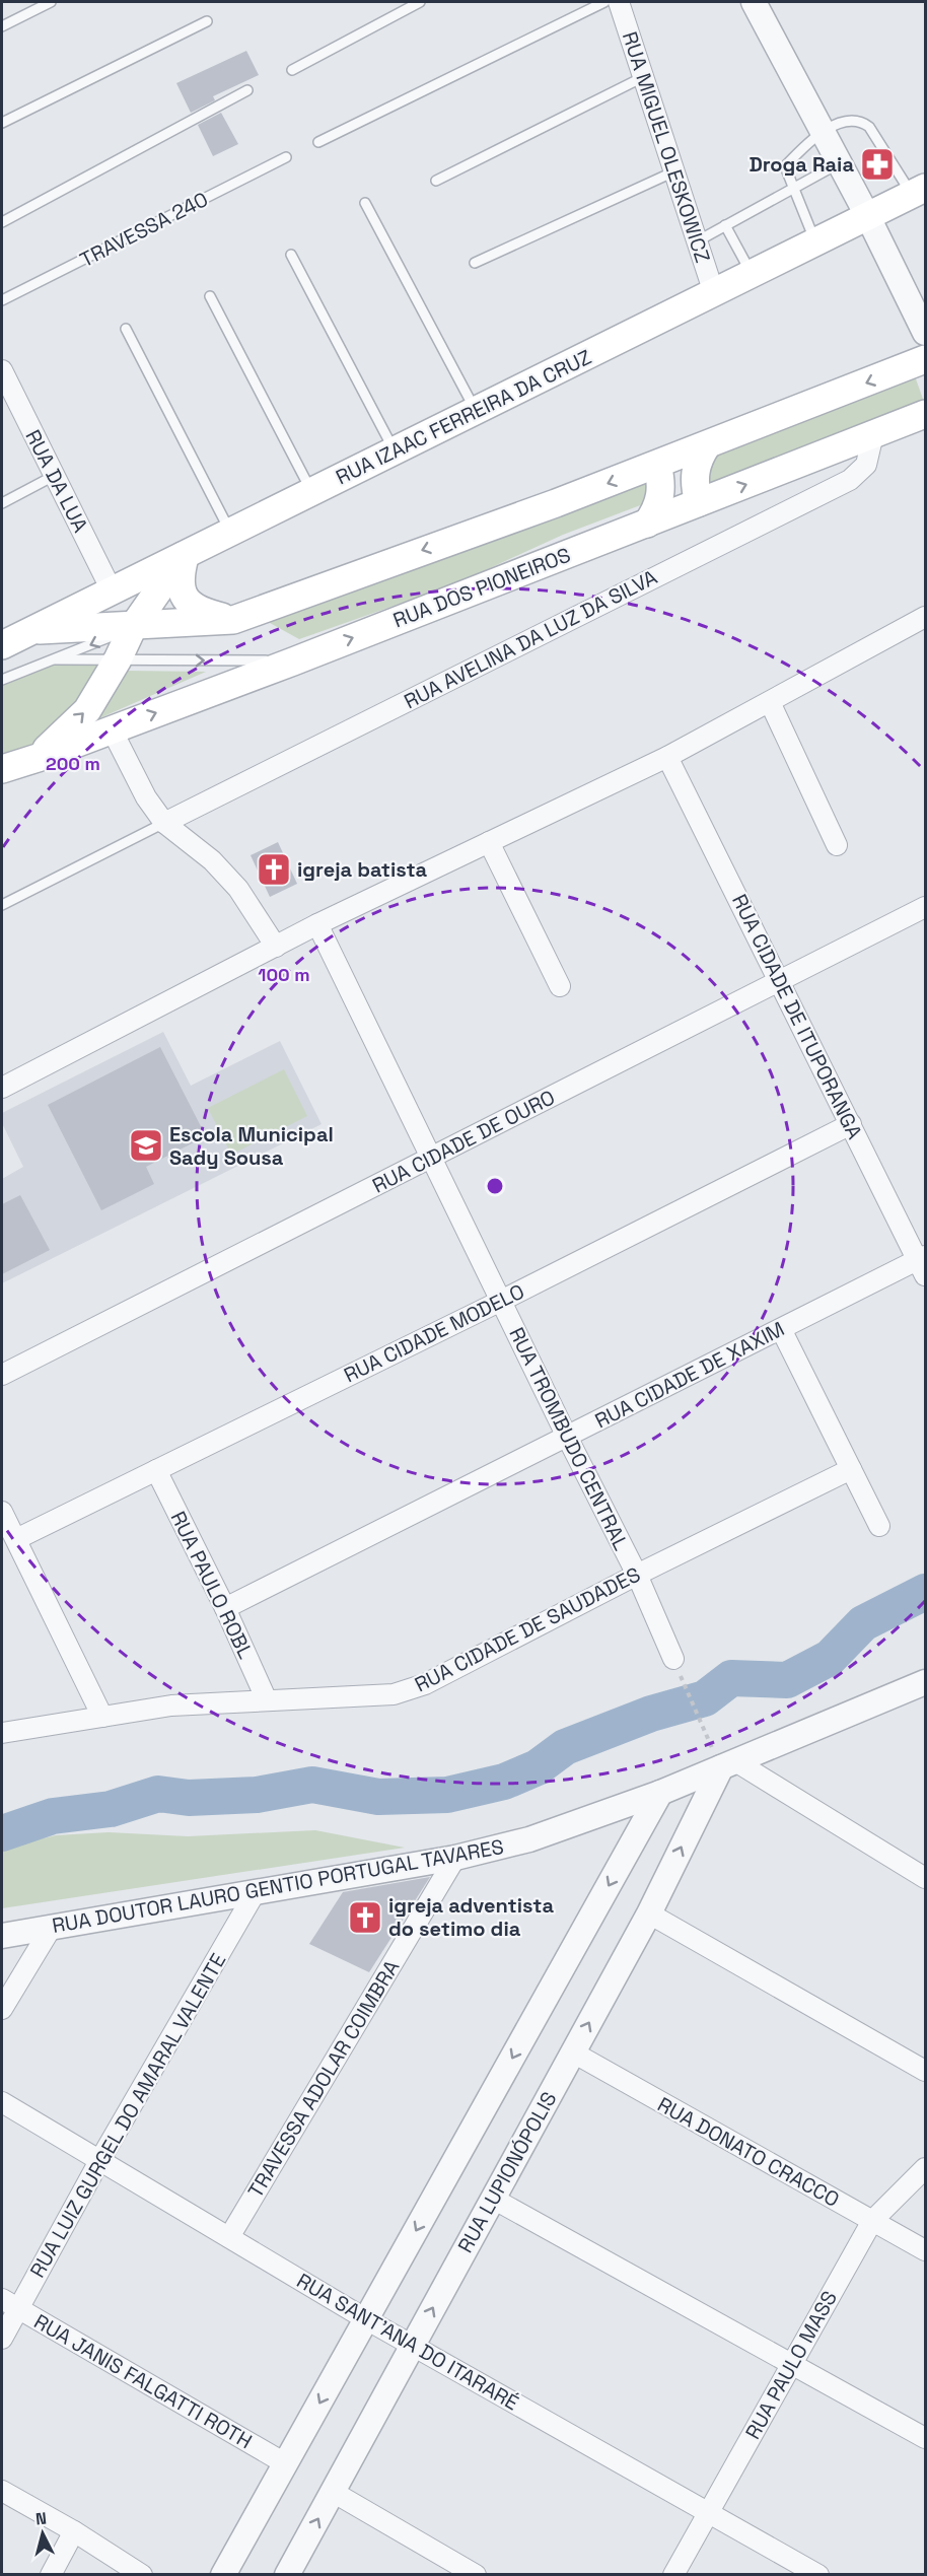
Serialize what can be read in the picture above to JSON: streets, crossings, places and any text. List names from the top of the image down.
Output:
{
  "streets": {
    "main road": ["RUA IZAAC FERREIRA DA CRUZ", "RUA DOS PIONEIROS"],
    "street": [
      "RUA MIGUEL OLESKOWICZ",
      "RUA DA LUA",
      "RUA AVELINA DA LUZ DA SILVA",
      "RUA CIDADE DE ITUPORANGA",
      "RUA CIDADE DE OURO",
      "RUA CIDADE MODELO",
      "RUA CIDADE DE XAXIM",
      "RUA TROMBUDO CENTRAL",
      "RUA PAULO ROBL",
      "RUA CIDADE DE SAUDADES",
      "RUA DOUTOR LAURO GENTIO PORTUGAL TAVARES",
      "TRAVESSA ADOLAR COIMBRA",
      "RUA LUIZ GURGEL DO AMARAL VALENTE",
      "RUA DONATO CRACCO",
      "RUA LUPIONÓPOLIS",
      "RUA SANT'ANA DO ITARARÉ",
      "RUA PAULO MASS",
      "RUA JANIS FALGATTI ROTH"
    ],
    "lane": ["TRAVESSA 240"]
  },
  "crossings": [
    ["RUA MIGUEL OLESKOWICZ", "RUA IZAAC FERREIRA DA CRUZ"],
    ["RUA IZAAC FERREIRA DA CRUZ", "RUA DA LUA"],
    ["RUA DOS PIONEIROS", "RUA AVELINA DA LUZ DA SILVA"],
    ["RUA CIDADE DE ITUPORANGA", "RUA CIDADE DE OURO"],
    ["RUA CIDADE DE ITUPORANGA", "RUA CIDADE MODELO"],
    ["RUA CIDADE DE ITUPORANGA", "RUA CIDADE DE XAXIM"],
    ["RUA CIDADE DE OURO", "RUA TROMBUDO CENTRAL"],
    ["RUA CIDADE MODELO", "RUA TROMBUDO CENTRAL"],
    ["RUA CIDADE MODELO", "RUA PAULO ROBL"],
    ["RUA CIDADE DE XAXIM", "RUA TROMBUDO CENTRAL"],
    ["RUA CIDADE DE XAXIM", "RUA PAULO ROBL"],
    ["RUA TROMBUDO CENTRAL", "RUA CIDADE DE SAUDADES"],
    ["RUA PAULO ROBL", "RUA CIDADE DE SAUDADES"],
    ["RUA DOUTOR LAURO GENTIO PORTUGAL TAVARES", "TRAVESSA ADOLAR COIMBRA"],
    ["RUA DOUTOR LAURO GENTIO PORTUGAL TAVARES", "RUA LUIZ GURGEL DO AMARAL VALENTE"],
    ["RUA DOUTOR LAURO GENTIO PORTUGAL TAVARES", "RUA LUPIONÓPOLIS"],
    ["TRAVESSA ADOLAR COIMBRA", "RUA SANT'ANA DO ITARARÉ"],
    ["RUA LUIZ GURGEL DO AMARAL VALENTE", "RUA SANT'ANA DO ITARARÉ"],
    ["RUA LUIZ GURGEL DO AMARAL VALENTE", "RUA JANIS FALGATTI ROTH"],
    ["RUA DONATO CRACCO", "RUA LUPIONÓPOLIS"],
    ["RUA DONATO CRACCO", "RUA PAULO MASS"],
    ["RUA LUPIONÓPOLIS", "RUA SANT'ANA DO ITARARÉ"],
    ["RUA SANT'ANA DO ITARARÉ", "RUA PAULO MASS"]
  ],
  "places": {
    "pharmacy": ["Droga Raia"],
    "church": ["igreja batista", "igreja adventista do setimo dia"],
    "school or university": ["Escola Municipal Sady Sousa"]
  },
  "north": "top",
  "rings": ["200 m", "100 m"]
}
